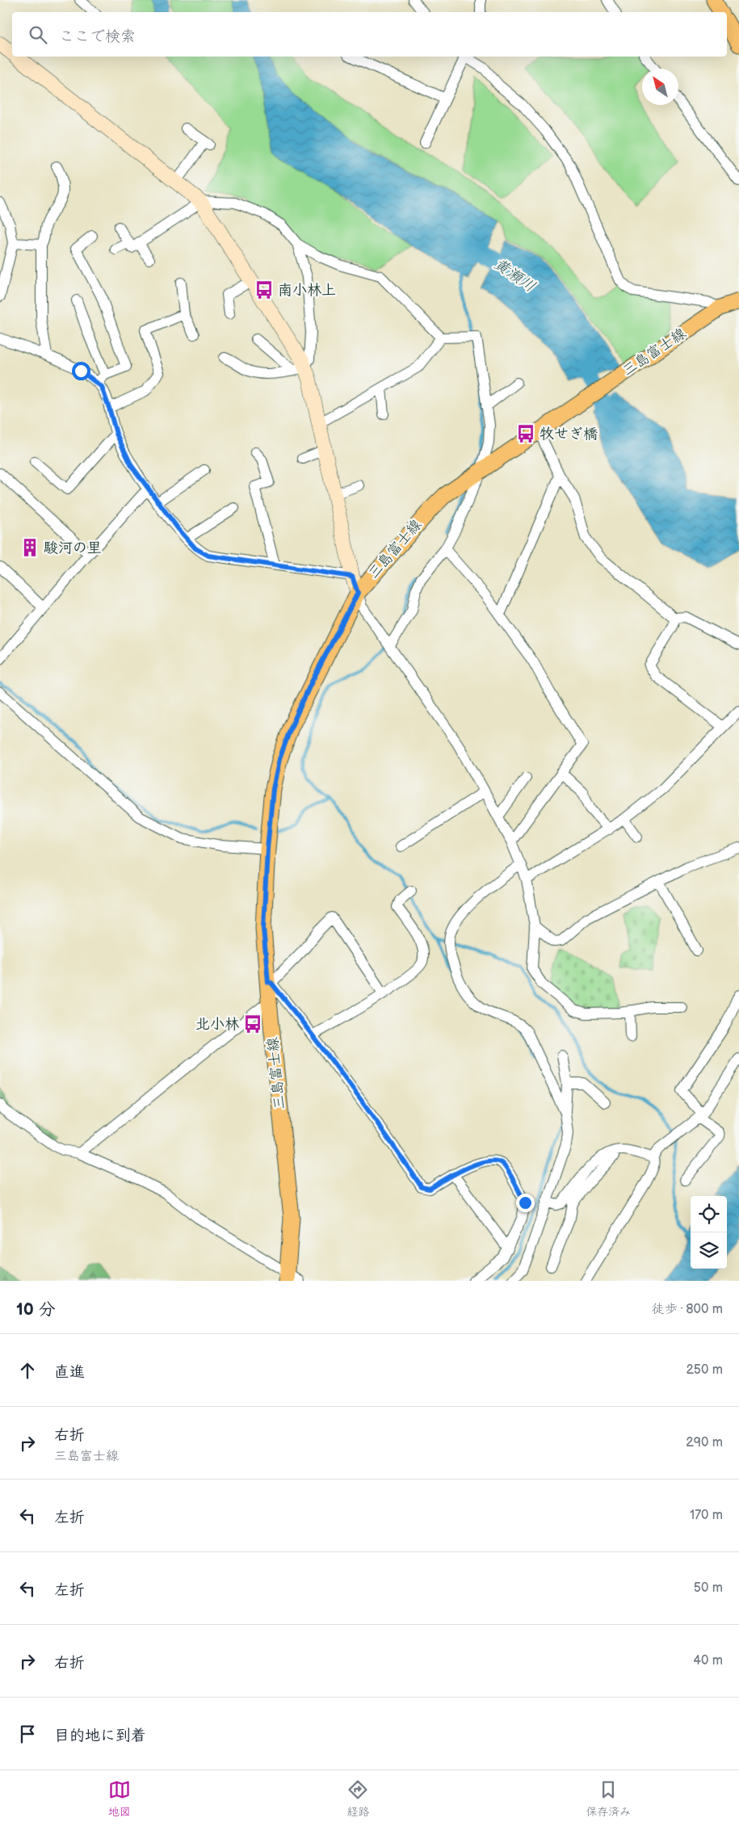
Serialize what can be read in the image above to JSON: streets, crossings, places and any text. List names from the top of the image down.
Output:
{
  "streets": {
    "main road": ["三島富士線"]
  },
  "water": ["黄瀬川"],
  "places": {
    "bus stop": ["南小林上", "牧せぎ橋", "北小林"],
    "building": ["駿河の里"]
  },
  "north": "top left",
  "page": {
    "search": "ここで検索",
    "heading": ["10 分", "徒歩 · 800 m"],
    "list": [
      ["直進", "250 m"],
      ["右折", "三島富士線", "290 m"],
      ["左折", "170 m"],
      ["左折", "50 m"],
      ["右折", "40 m"],
      "目的地に到着"
    ],
    "nav": ["地図", "経路", "保存済み"]
  }
}
